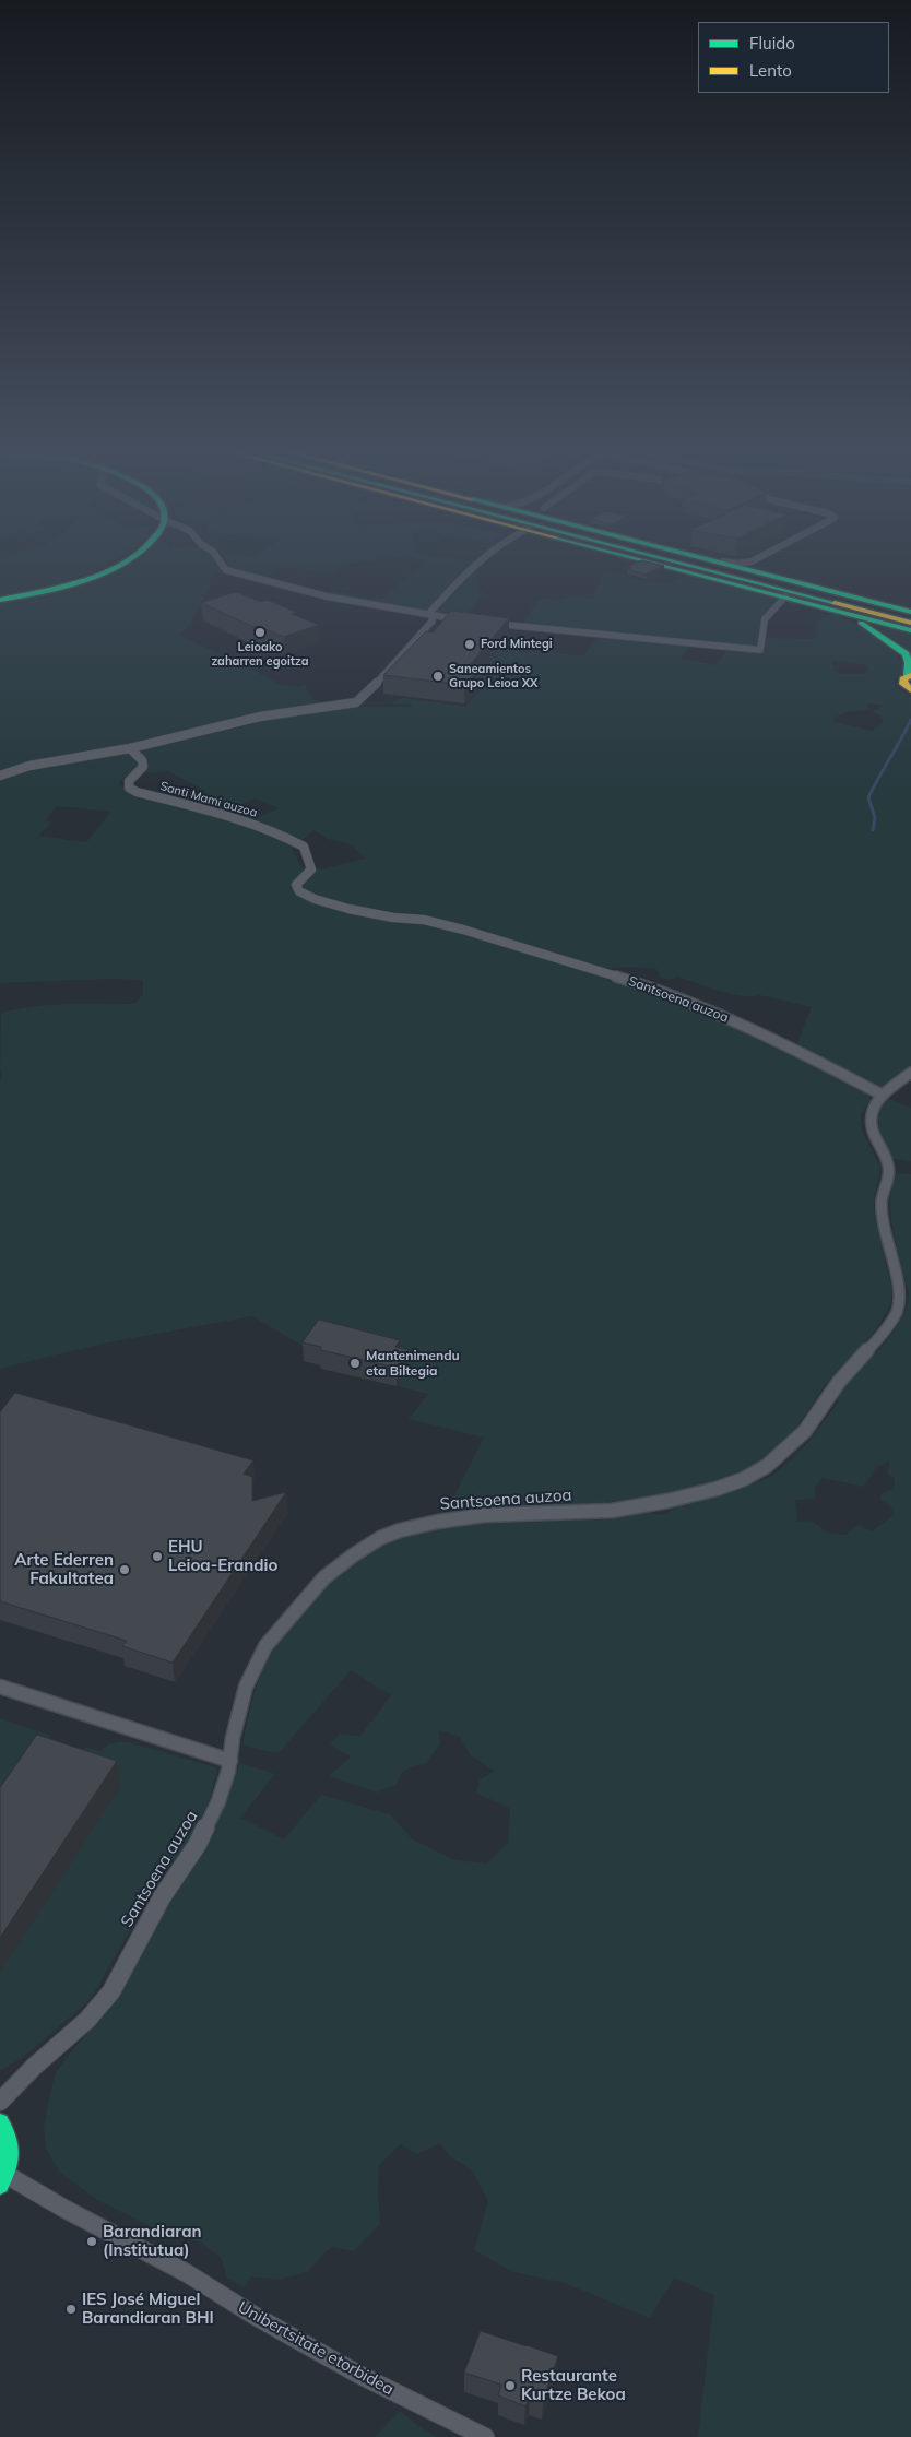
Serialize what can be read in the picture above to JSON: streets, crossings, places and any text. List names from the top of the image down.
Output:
{
  "streets": {
    "street": ["Santi Mami auzoa", "Santsoena auzoa", "Unibertsitate etorbidea"]
  },
  "crossings": [
    ["Santi Mami auzoa", "Santsoena auzoa"]
  ],
  "places": [
    "Leioako zaharren egoitza",
    "Ford Mintegi",
    "Saneamientos Grupo Leioa XX",
    "Mantenimendu eta Biltegia",
    "EHU Leioa-Erandio",
    "Arte Ederren Fakultatea",
    "Barandiaran (Institutua)",
    "IES José Miguel Barandiaran BHI",
    "Restaurante Kurtze Bekoa"
  ],
  "legend": ["Fluido", "Lento"]
}
